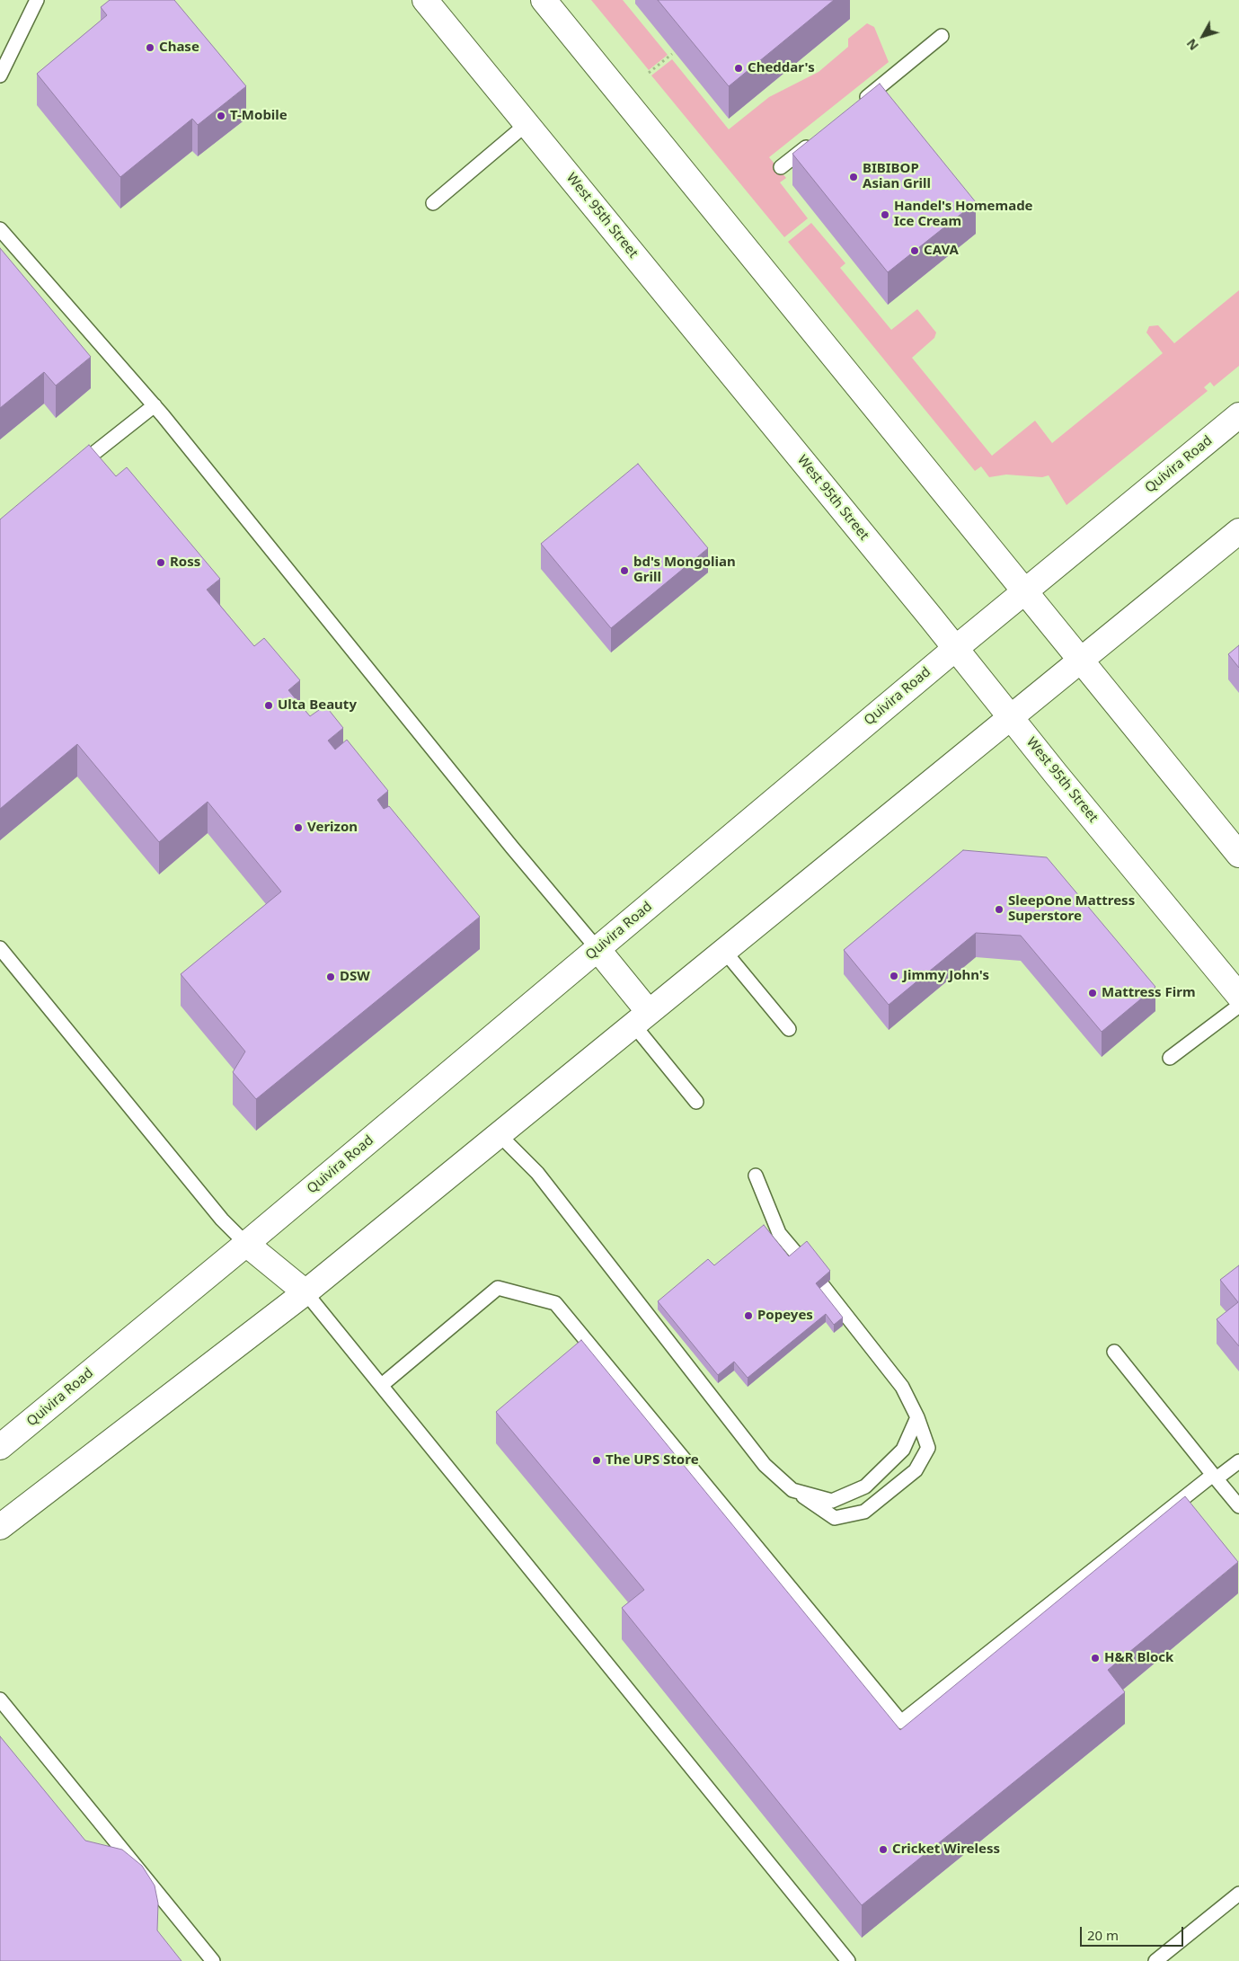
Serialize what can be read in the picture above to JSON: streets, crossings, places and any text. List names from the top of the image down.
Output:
{
  "streets": {
    "main road": ["West 95th Street", "Quivira Road"]
  },
  "crossings": [
    ["West 95th Street", "Quivira Road"]
  ],
  "places": [
    "Chase",
    "Cheddar's",
    "T-Mobile",
    "BIBIBOP Asian Grill",
    "Handel's Homemade Ice Cream",
    "CAVA",
    "Ross",
    "bd's Mongolian Grill",
    "Ulta Beauty",
    "Verizon",
    "SleepOne Mattress Superstore",
    "Jimmy John's",
    "DSW",
    "Mattress Firm",
    "Popeyes",
    "The UPS Store",
    "H&R Block",
    "Cricket Wireless"
  ],
  "scale_bar": "20 m",
  "north": "bottom left"
}
